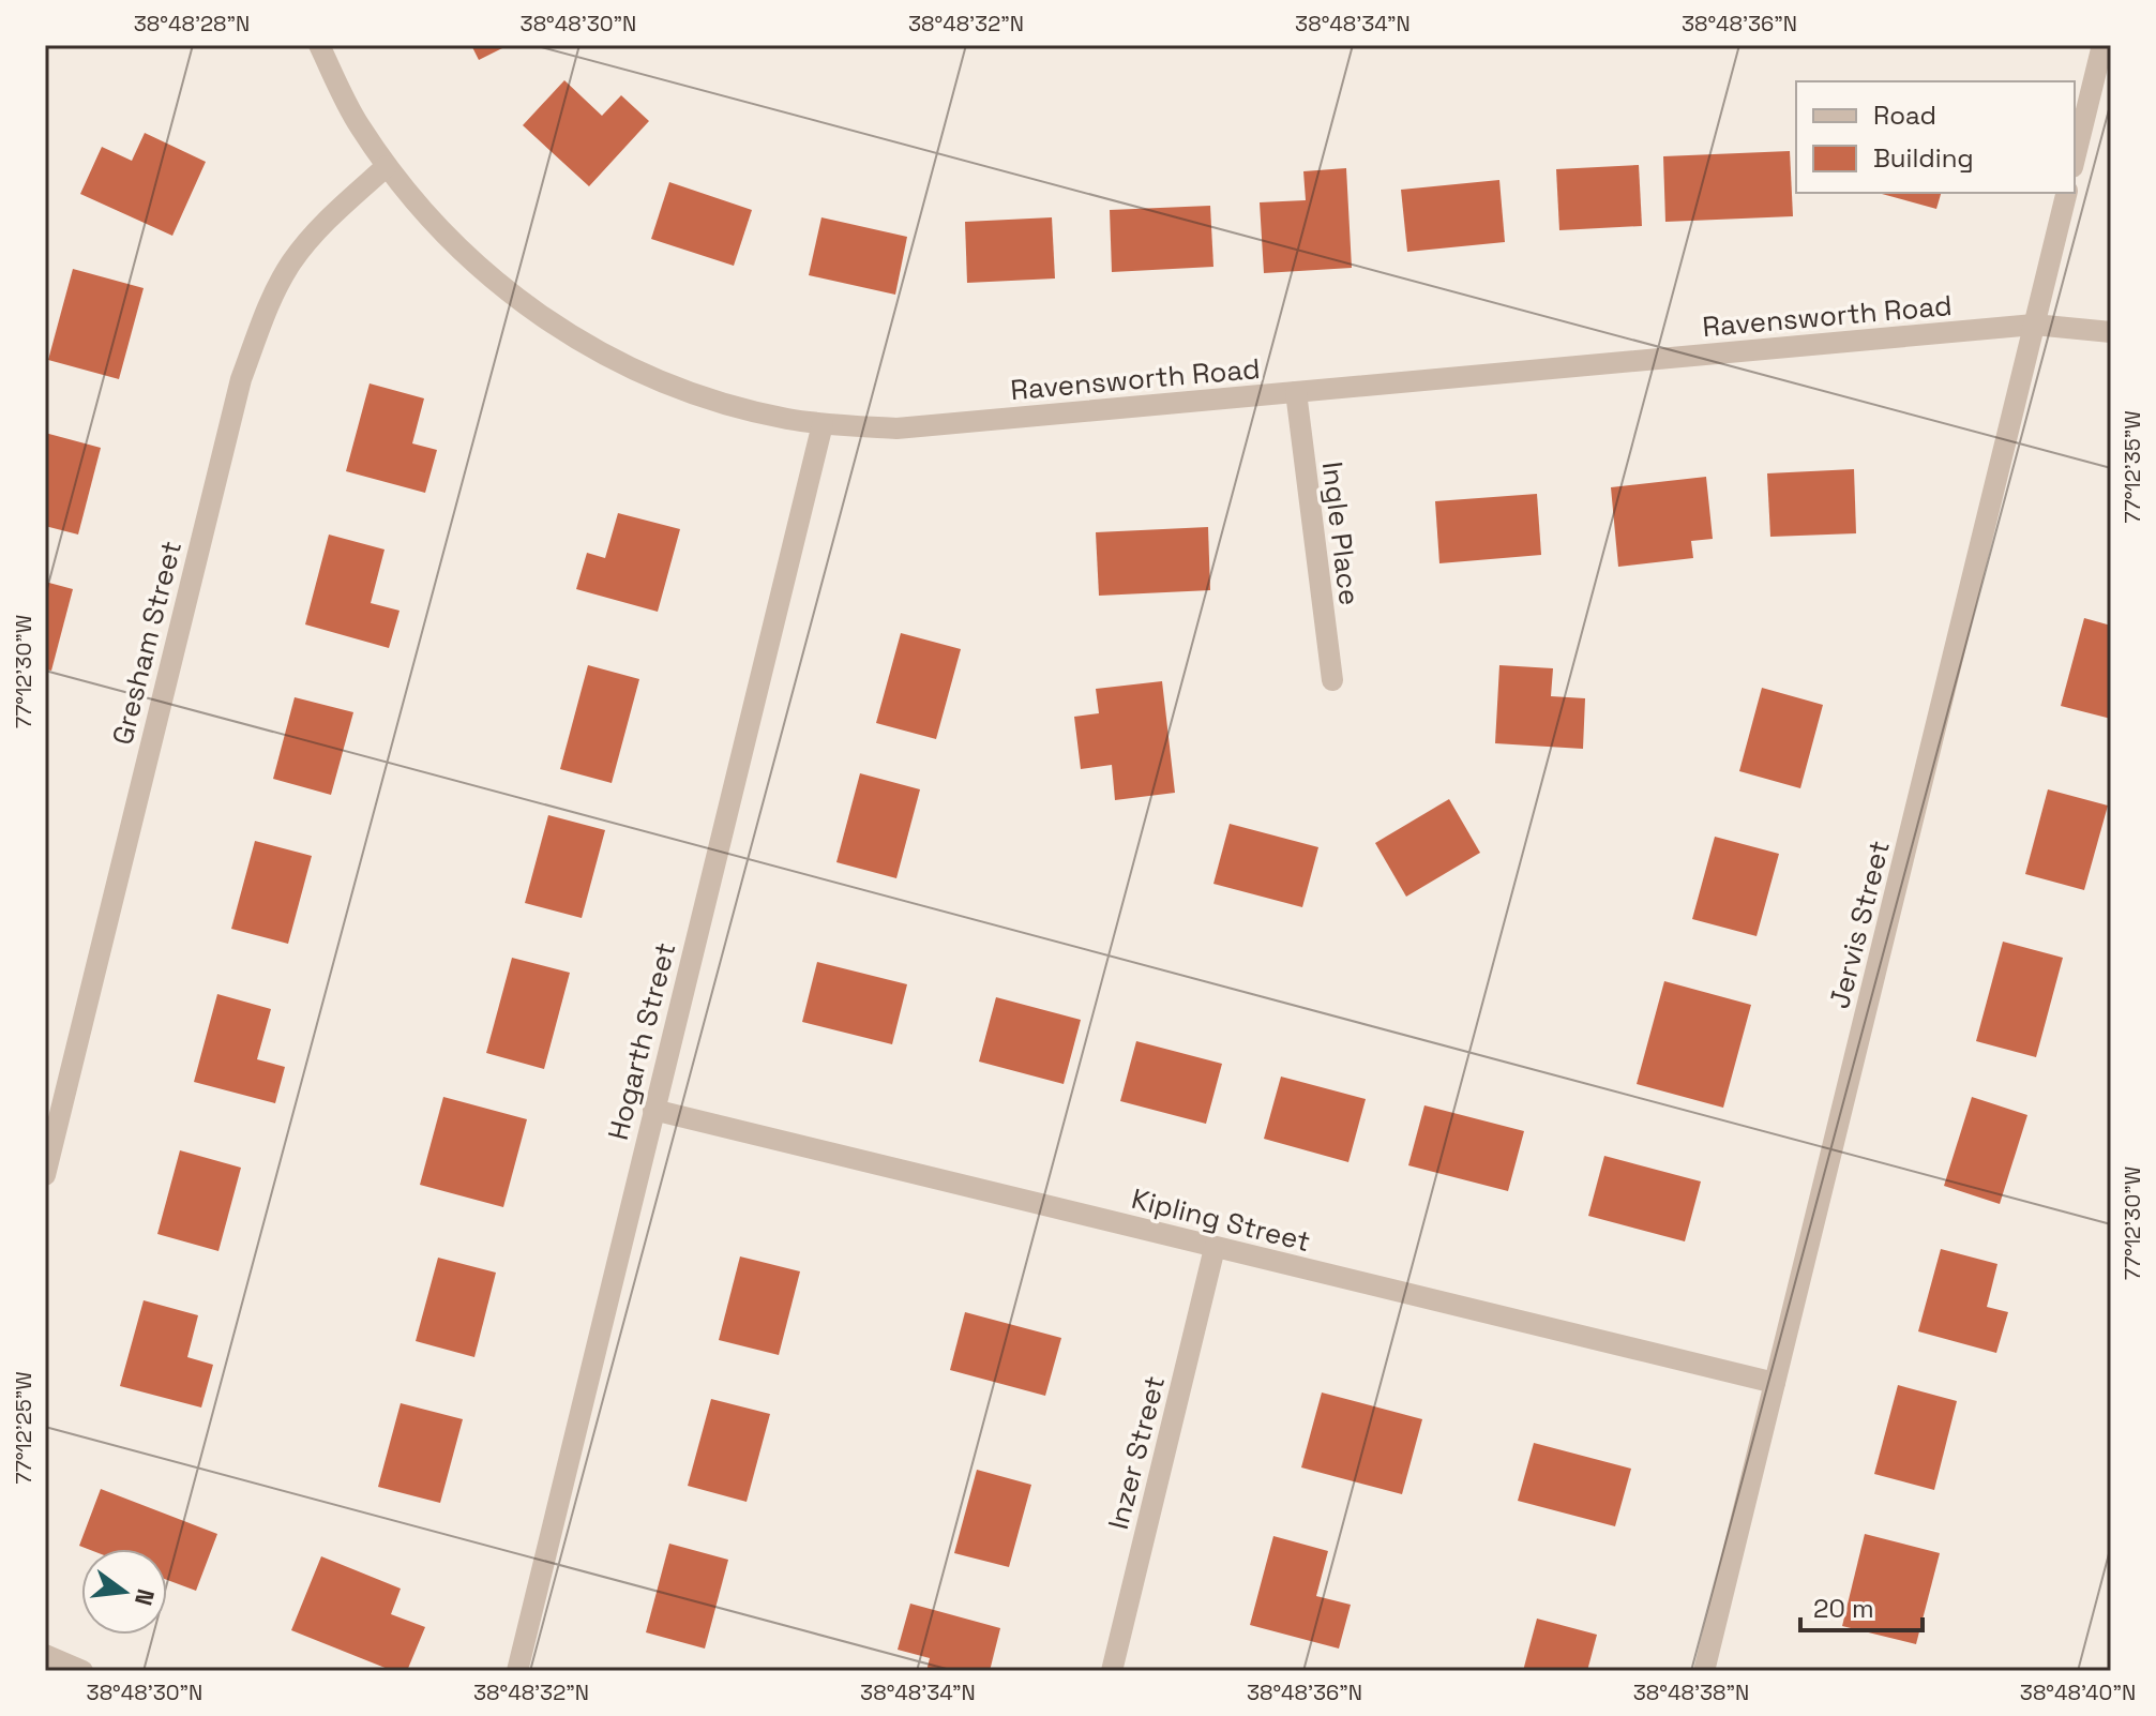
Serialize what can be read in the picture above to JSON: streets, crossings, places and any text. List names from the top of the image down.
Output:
{
  "streets": {
    "street": [
      "Ravensworth Road",
      "Ingle Place",
      "Gresham Street",
      "Jervis Street",
      "Hogarth Street",
      "Kipling Street",
      "Inzer Street"
    ]
  },
  "crossings": [
    ["Ravensworth Road", "Ingle Place"],
    ["Ravensworth Road", "Gresham Street"],
    ["Ravensworth Road", "Jervis Street"],
    ["Ravensworth Road", "Hogarth Street"],
    ["Jervis Street", "Kipling Street"],
    ["Hogarth Street", "Kipling Street"],
    ["Kipling Street", "Inzer Street"]
  ],
  "legend": ["Road", "Building"],
  "scale_bar": "20 m",
  "north": "right",
  "coordinates": [
    "38°48'28\"N",
    "38°48'30\"N",
    "38°48'32\"N",
    "38°48'34\"N",
    "38°48'36\"N",
    "77°12'35\"W",
    "77°12'30\"W",
    "77°12'25\"W",
    "38°48'38\"N",
    "38°48'40\"N"
  ]
}
